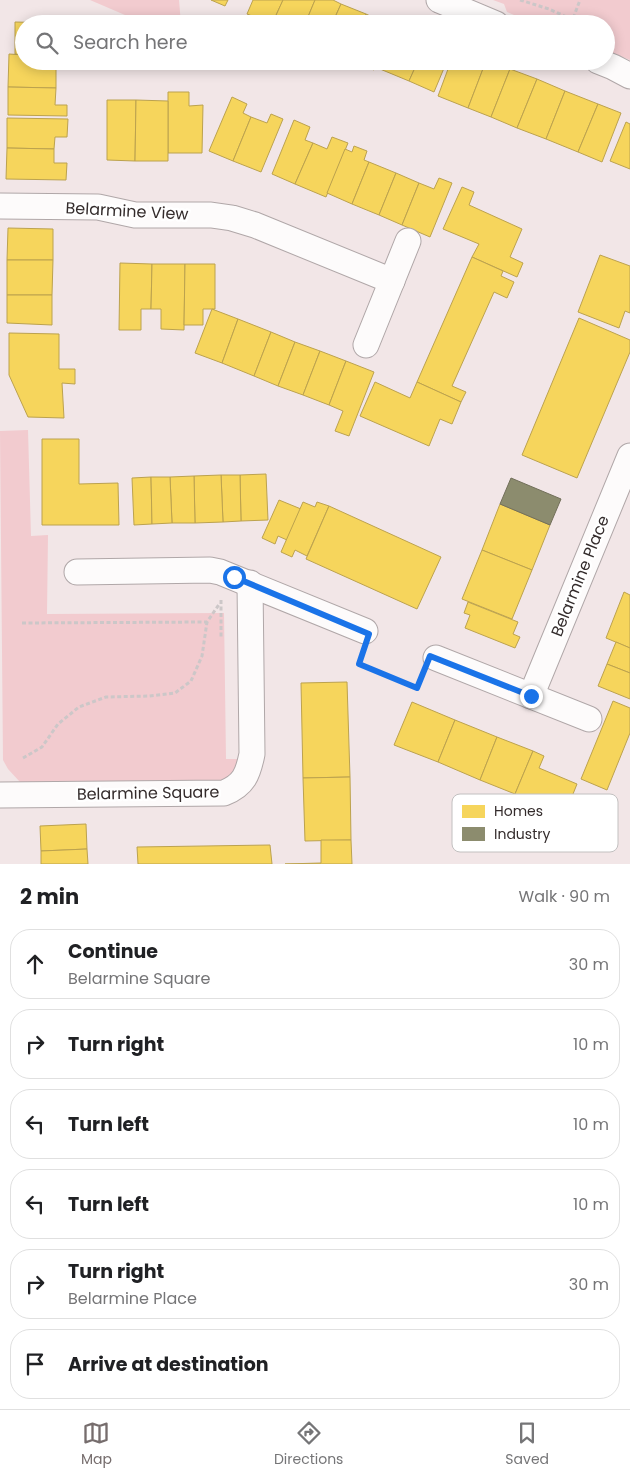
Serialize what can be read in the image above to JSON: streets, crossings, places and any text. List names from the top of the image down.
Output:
{
  "streets": {
    "street": ["Belarmine View", "Belarmine Place", "Belarmine Square"]
  },
  "legend": ["Homes", "Industry"],
  "page": {
    "search": "Search here",
    "heading": ["2 min", "Walk · 90 m"],
    "list": [
      ["Continue", "Belarmine Square", "30 m"],
      ["Turn right", "10 m"],
      ["Turn left", "10 m"],
      ["Turn left", "10 m"],
      ["Turn right", "Belarmine Place", "30 m"],
      "Arrive at destination"
    ],
    "nav": ["Map", "Directions", "Saved"]
  }
}
